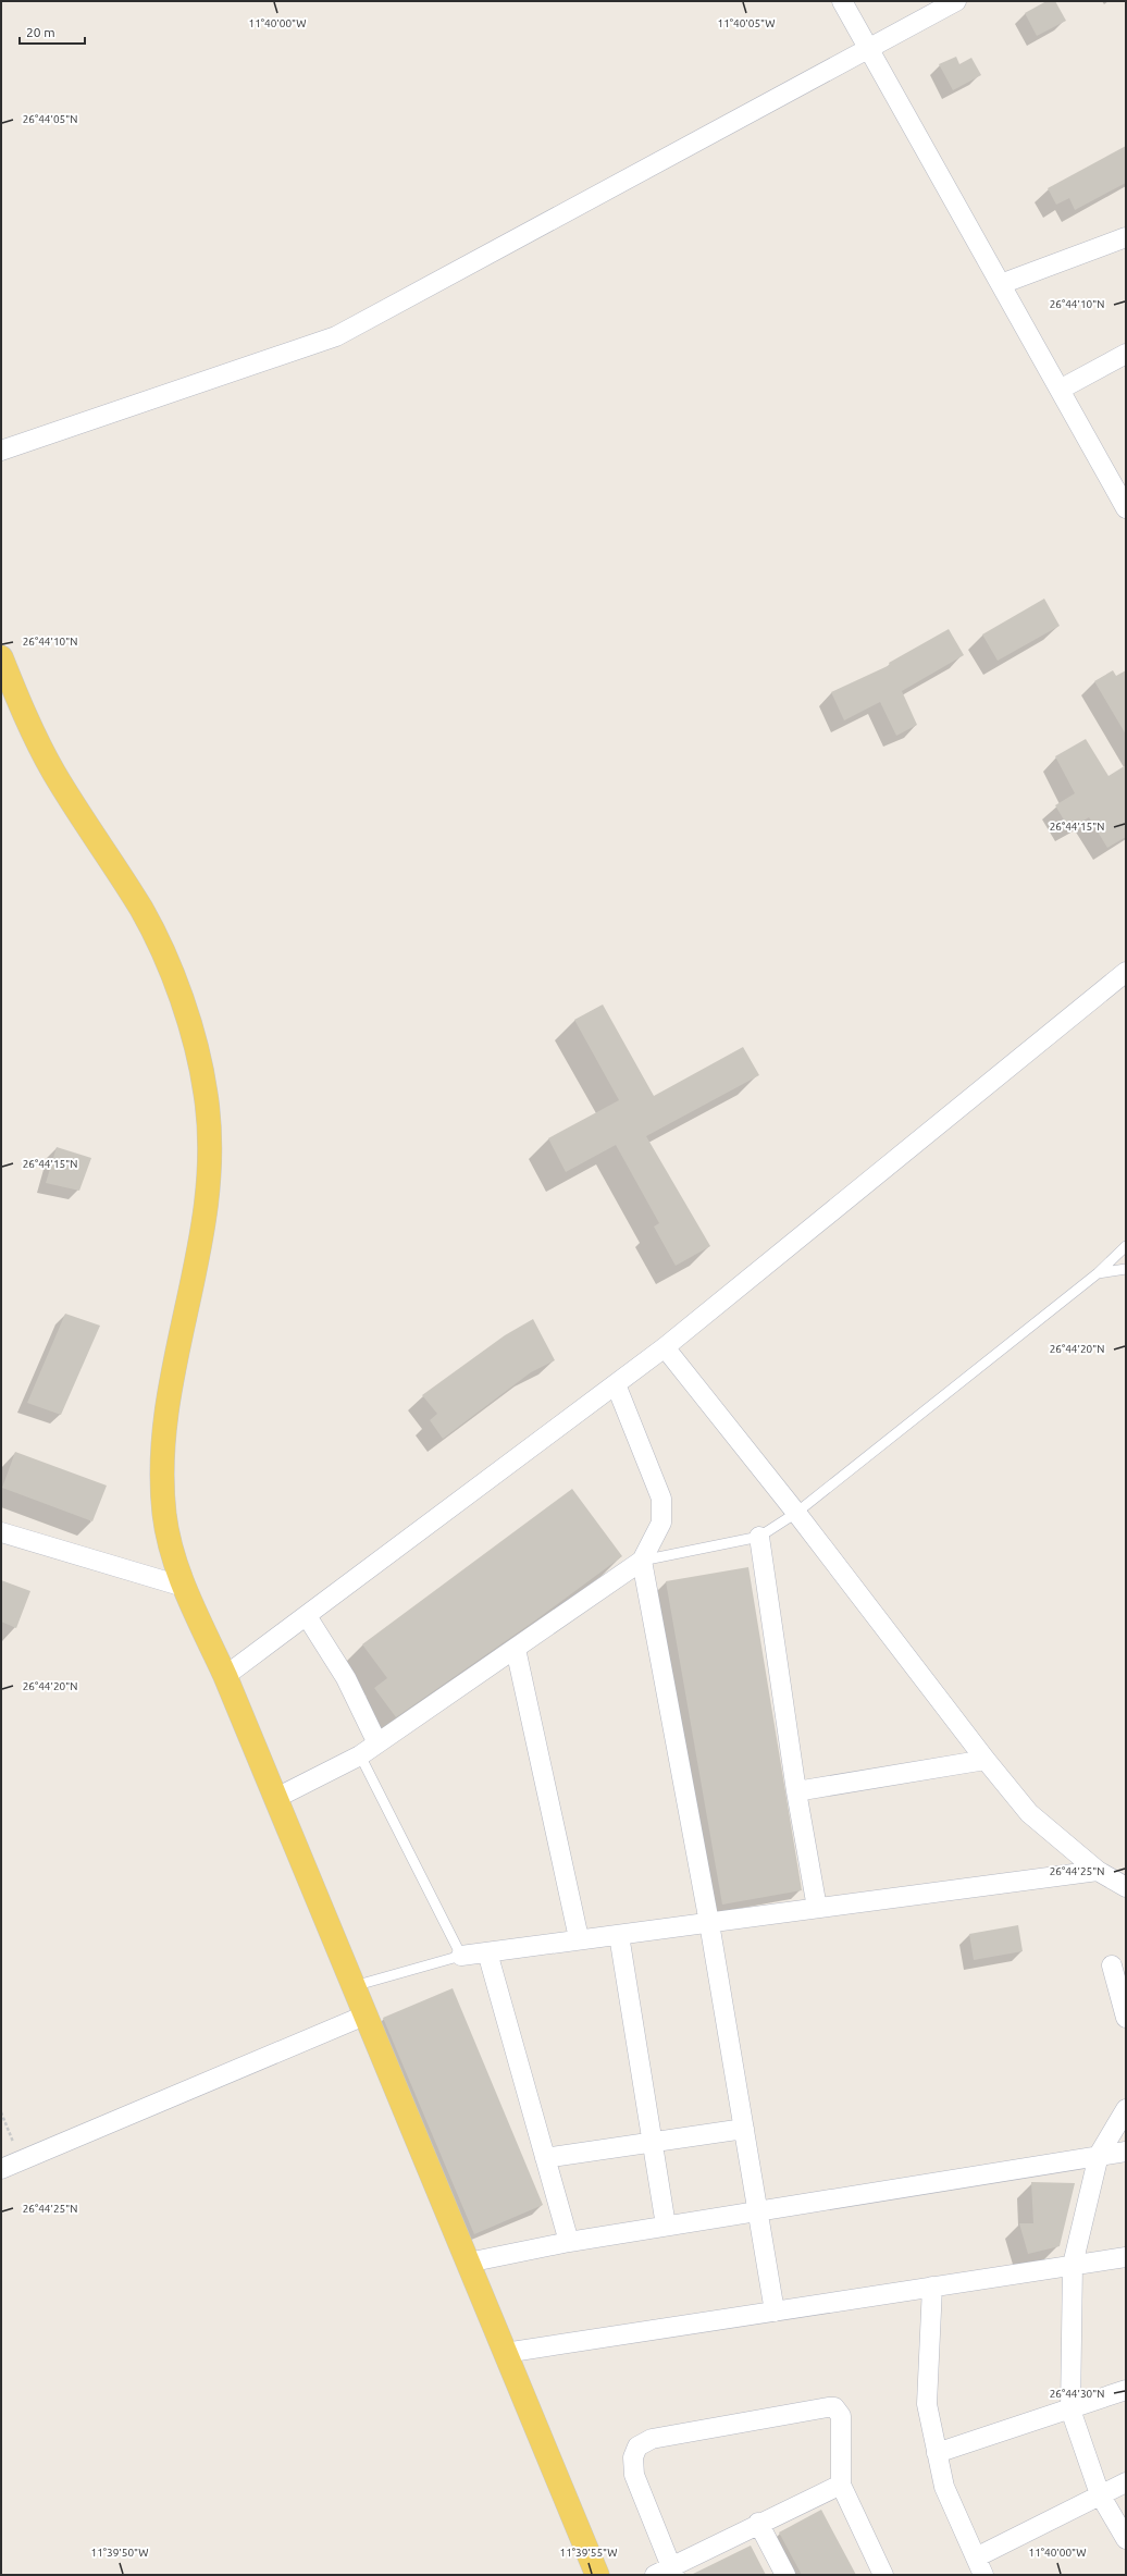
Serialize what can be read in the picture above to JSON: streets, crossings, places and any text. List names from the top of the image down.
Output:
{
  "scale_bar": "20 m",
  "coordinates": [
    "11°40'00\"W",
    "11°40'05\"W",
    "26°44'05\"N",
    "26°44'10\"N",
    "26°44'15\"N",
    "26°44'20\"N",
    "26°44'25\"N",
    "26°44'30\"N",
    "11°39'50\"W",
    "11°39'55\"W"
  ]
}
